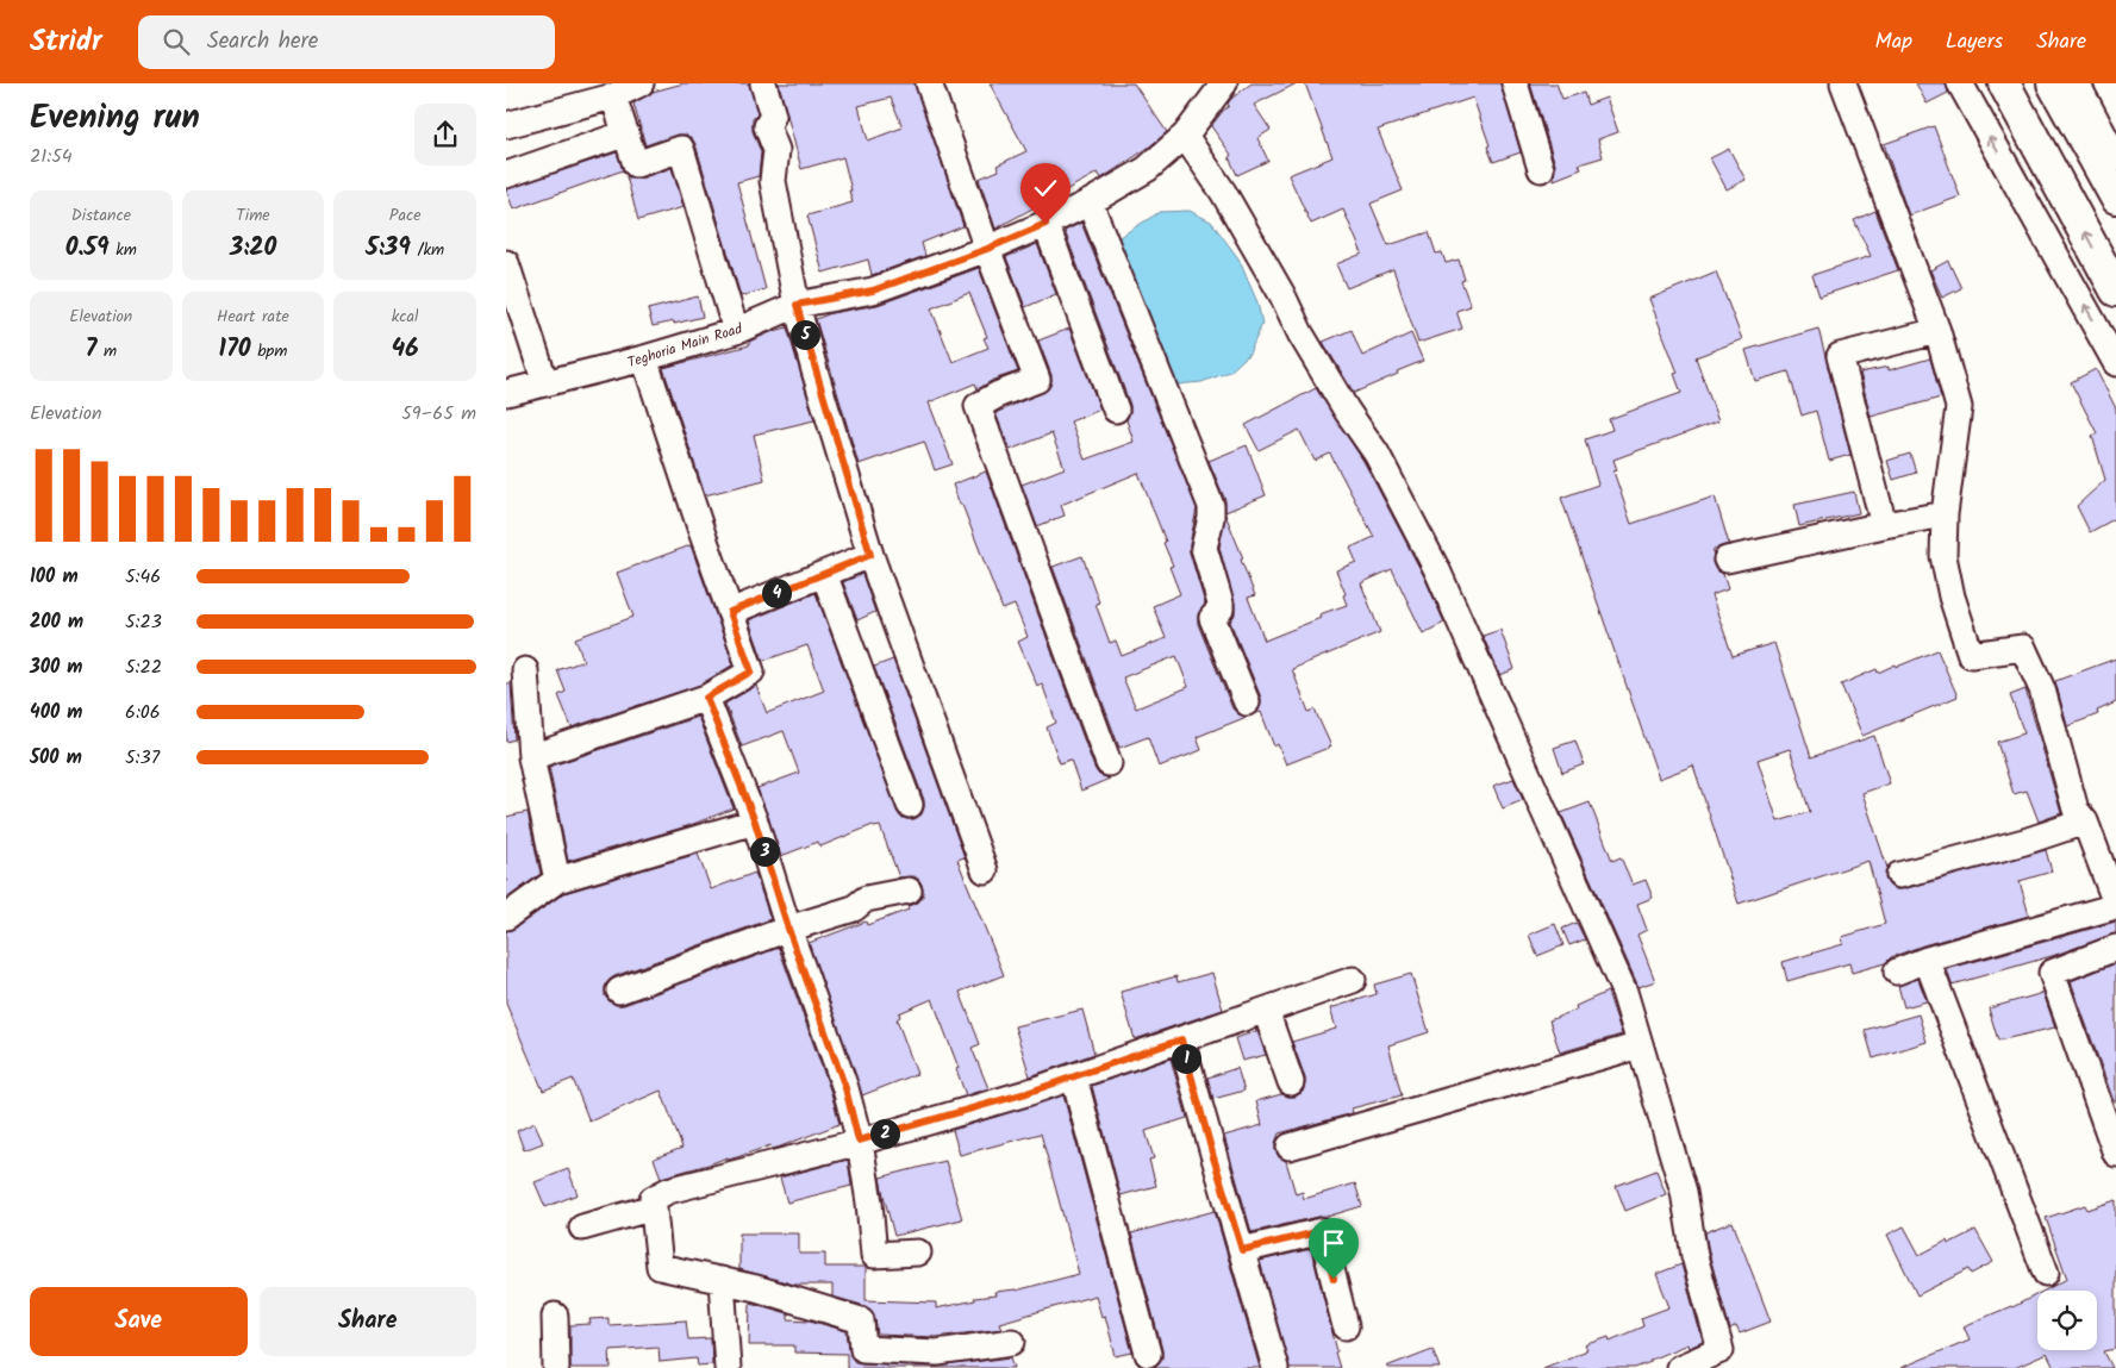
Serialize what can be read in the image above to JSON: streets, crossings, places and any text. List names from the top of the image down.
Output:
{
  "streets": {
    "street": ["Teghoria Main Road"]
  },
  "page": {
    "header": "Stridr",
    "search": "Search here",
    "nav": ["Map", "Layers", "Share"],
    "heading": ["Evening run", "21:54"],
    "stats": [
      ["Distance", "0.59 km"],
      ["Time", "3:20"],
      ["Pace", "5:39 /km"],
      ["Elevation", "7 m"],
      ["Heart rate", "170 bpm"],
      ["kcal", "46"]
    ],
    "pins": [
      "5",
      "4",
      "3",
      "1",
      "2"
    ],
    "chart": ["Elevation", "59–65 m"],
    "list": [
      {
        "name": "100 m",
        "note": "5:46"
      },
      {
        "name": "200 m",
        "note": "5:23"
      },
      {
        "name": "300 m",
        "note": "5:22"
      },
      {
        "name": "400 m",
        "note": "6:06"
      },
      {
        "name": "500 m",
        "note": "5:37"
      }
    ],
    "buttons": ["Save", "Share"]
  }
}
